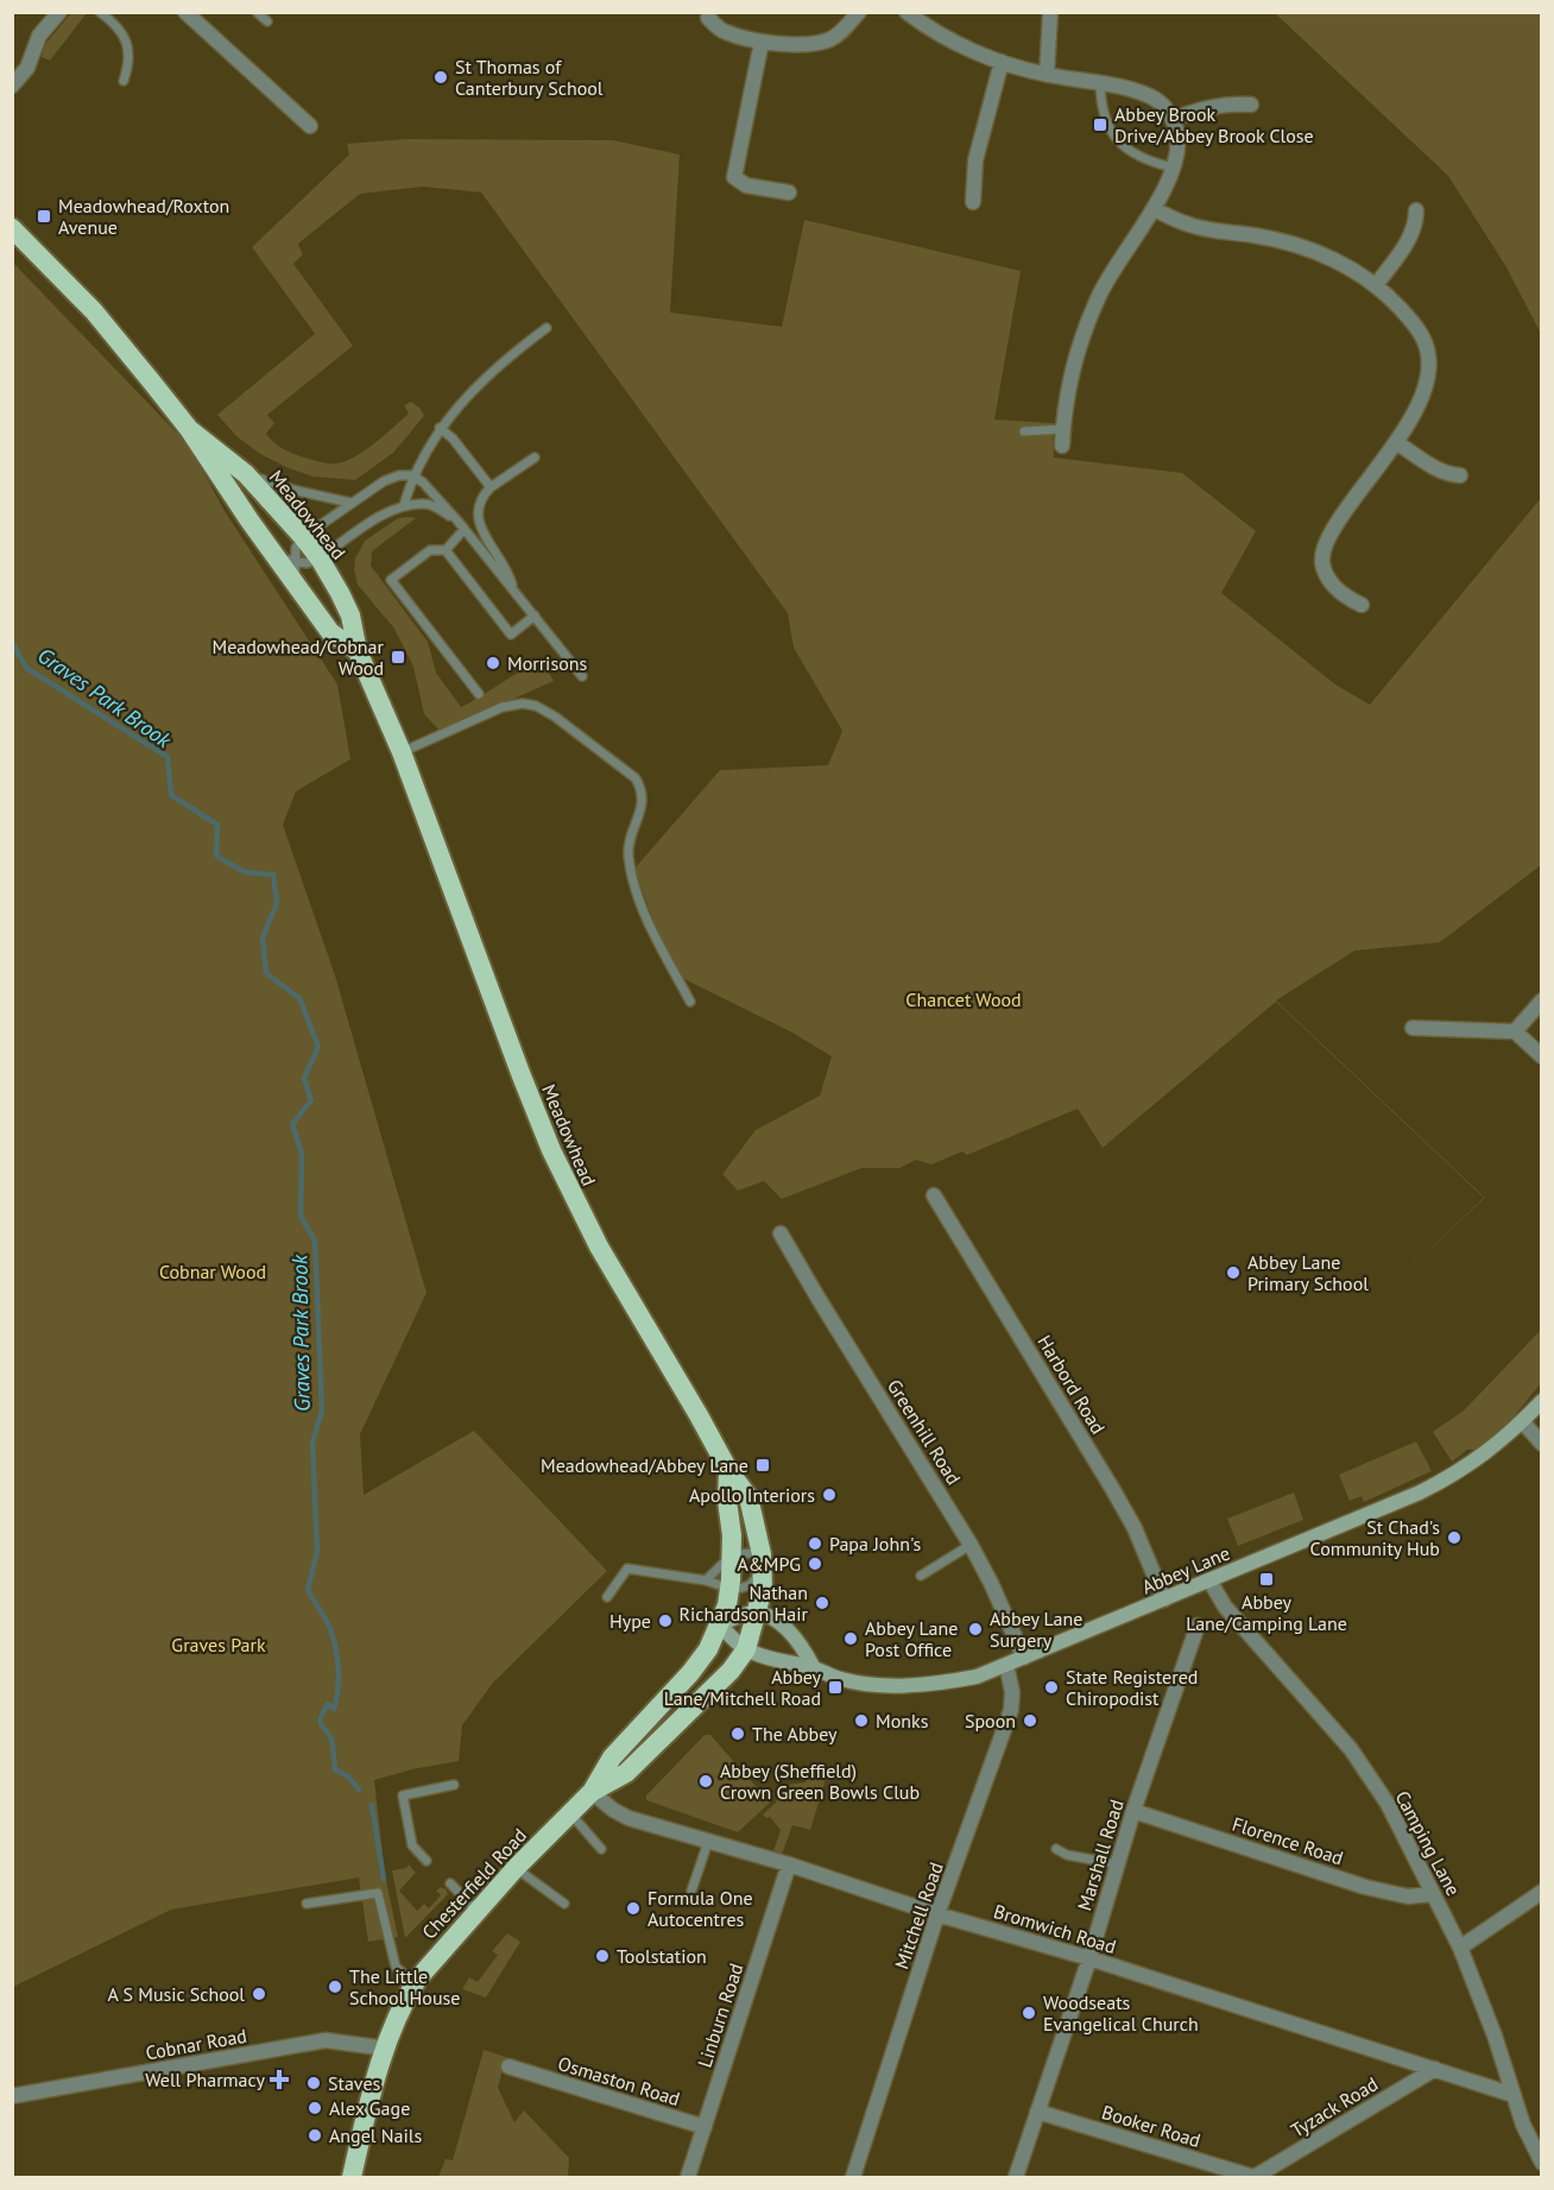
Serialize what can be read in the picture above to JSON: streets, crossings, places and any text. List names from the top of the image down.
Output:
{
  "streets": {
    "highway": ["Meadowhead", "Chesterfield Road"],
    "main road": ["Abbey Lane"],
    "street": [
      "Harbord Road",
      "Greenhill Road",
      "Florence Road",
      "Camping Lane",
      "Marshall Road",
      "Mitchell Road",
      "Bromwich Road",
      "Linburn Road",
      "Cobnar Road",
      "Osmaston Road",
      "Tyzack Road",
      "Booker Road"
    ]
  },
  "crossings": [
    ["Meadowhead", "Abbey Lane"],
    ["Meadowhead", "Chesterfield Road"],
    ["Harbord Road", "Abbey Lane"],
    ["Greenhill Road", "Abbey Lane"],
    ["Abbey Lane", "Camping Lane"],
    ["Abbey Lane", "Chesterfield Road"],
    ["Abbey Lane", "Mitchell Road"],
    ["Florence Road", "Camping Lane"],
    ["Florence Road", "Marshall Road"],
    ["Camping Lane", "Bromwich Road"],
    ["Marshall Road", "Bromwich Road"],
    ["Marshall Road", "Booker Road"],
    ["Chesterfield Road", "Bromwich Road"],
    ["Chesterfield Road", "Cobnar Road"],
    ["Mitchell Road", "Bromwich Road"],
    ["Bromwich Road", "Linburn Road"],
    ["Bromwich Road", "Tyzack Road"],
    ["Linburn Road", "Osmaston Road"],
    ["Tyzack Road", "Booker Road"]
  ],
  "water": ["Graves Park Brook"],
  "parks": ["Chancet Wood", "Cobnar Wood", "Graves Park"],
  "places": {
    "other": [
      "St Thomas of Canterbury School",
      "Morrisons",
      "Abbey Lane Primary School",
      "Apollo Interiors",
      "St Chad's Community Hub",
      "Papa John's",
      "A&MPG",
      "Nathan Richardson Hair",
      "Hype",
      "Abbey Lane Surgery",
      "Abbey Lane Post Office",
      "State Registered Chiropodist",
      "Monks",
      "Spoon",
      "The Abbey",
      "Abbey (Sheffield) Crown Green Bowls Club",
      "Formula One Autocentres",
      "Toolstation",
      "The Little School House",
      "A S Music School",
      "Woodseats Evangelical Church",
      "Staves",
      "Alex Gage",
      "Angel Nails"
    ],
    "transit": [
      "Abbey Brook Drive/Abbey Brook Close",
      "Meadowhead/Roxton Avenue",
      "Meadowhead/Cobnar Wood",
      "Meadowhead/Abbey Lane",
      "Abbey Lane/Camping Lane",
      "Abbey Lane/Mitchell Road"
    ],
    "health": ["Well Pharmacy"]
  }
}
